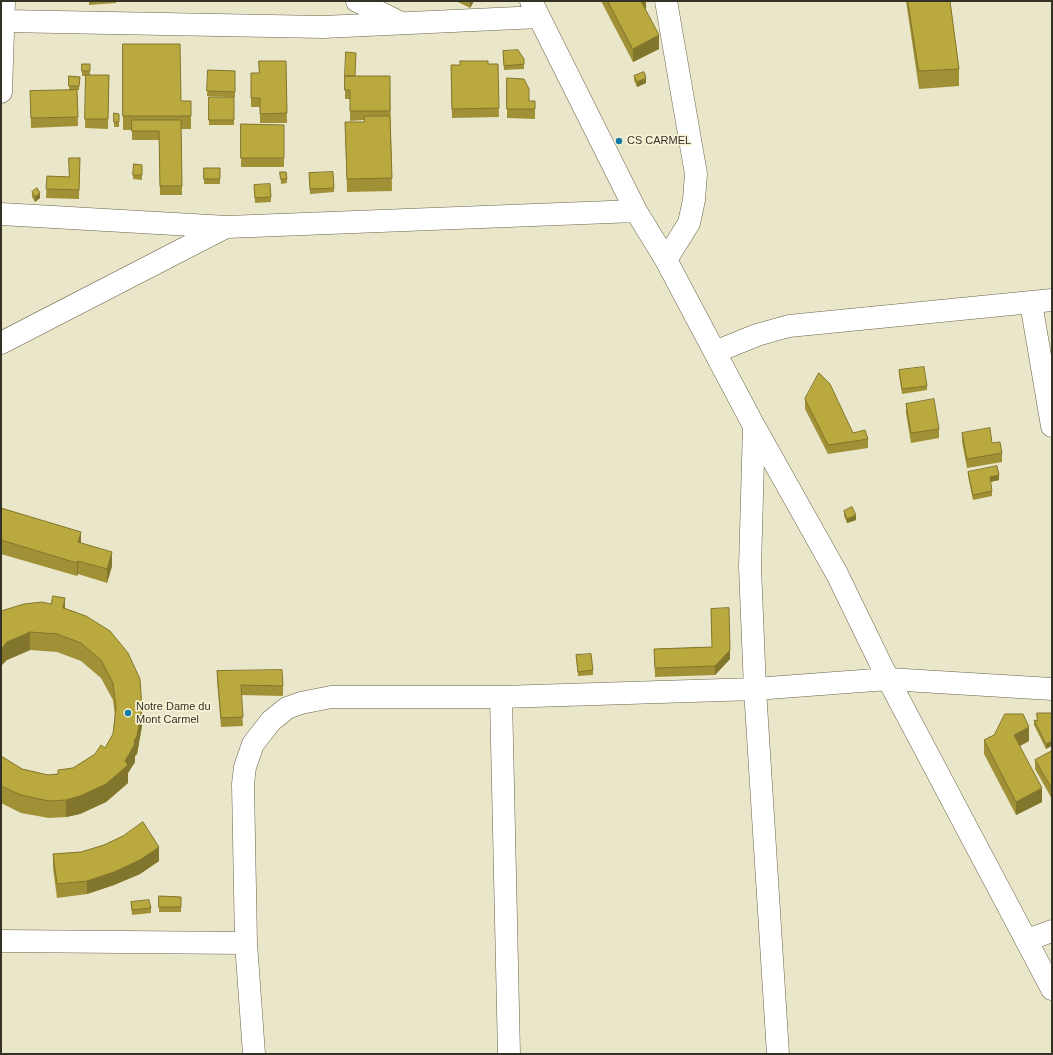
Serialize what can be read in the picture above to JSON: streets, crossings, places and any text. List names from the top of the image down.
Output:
{
  "places": ["CS CARMEL", "Notre Dame du Mont Carmel"]
}
